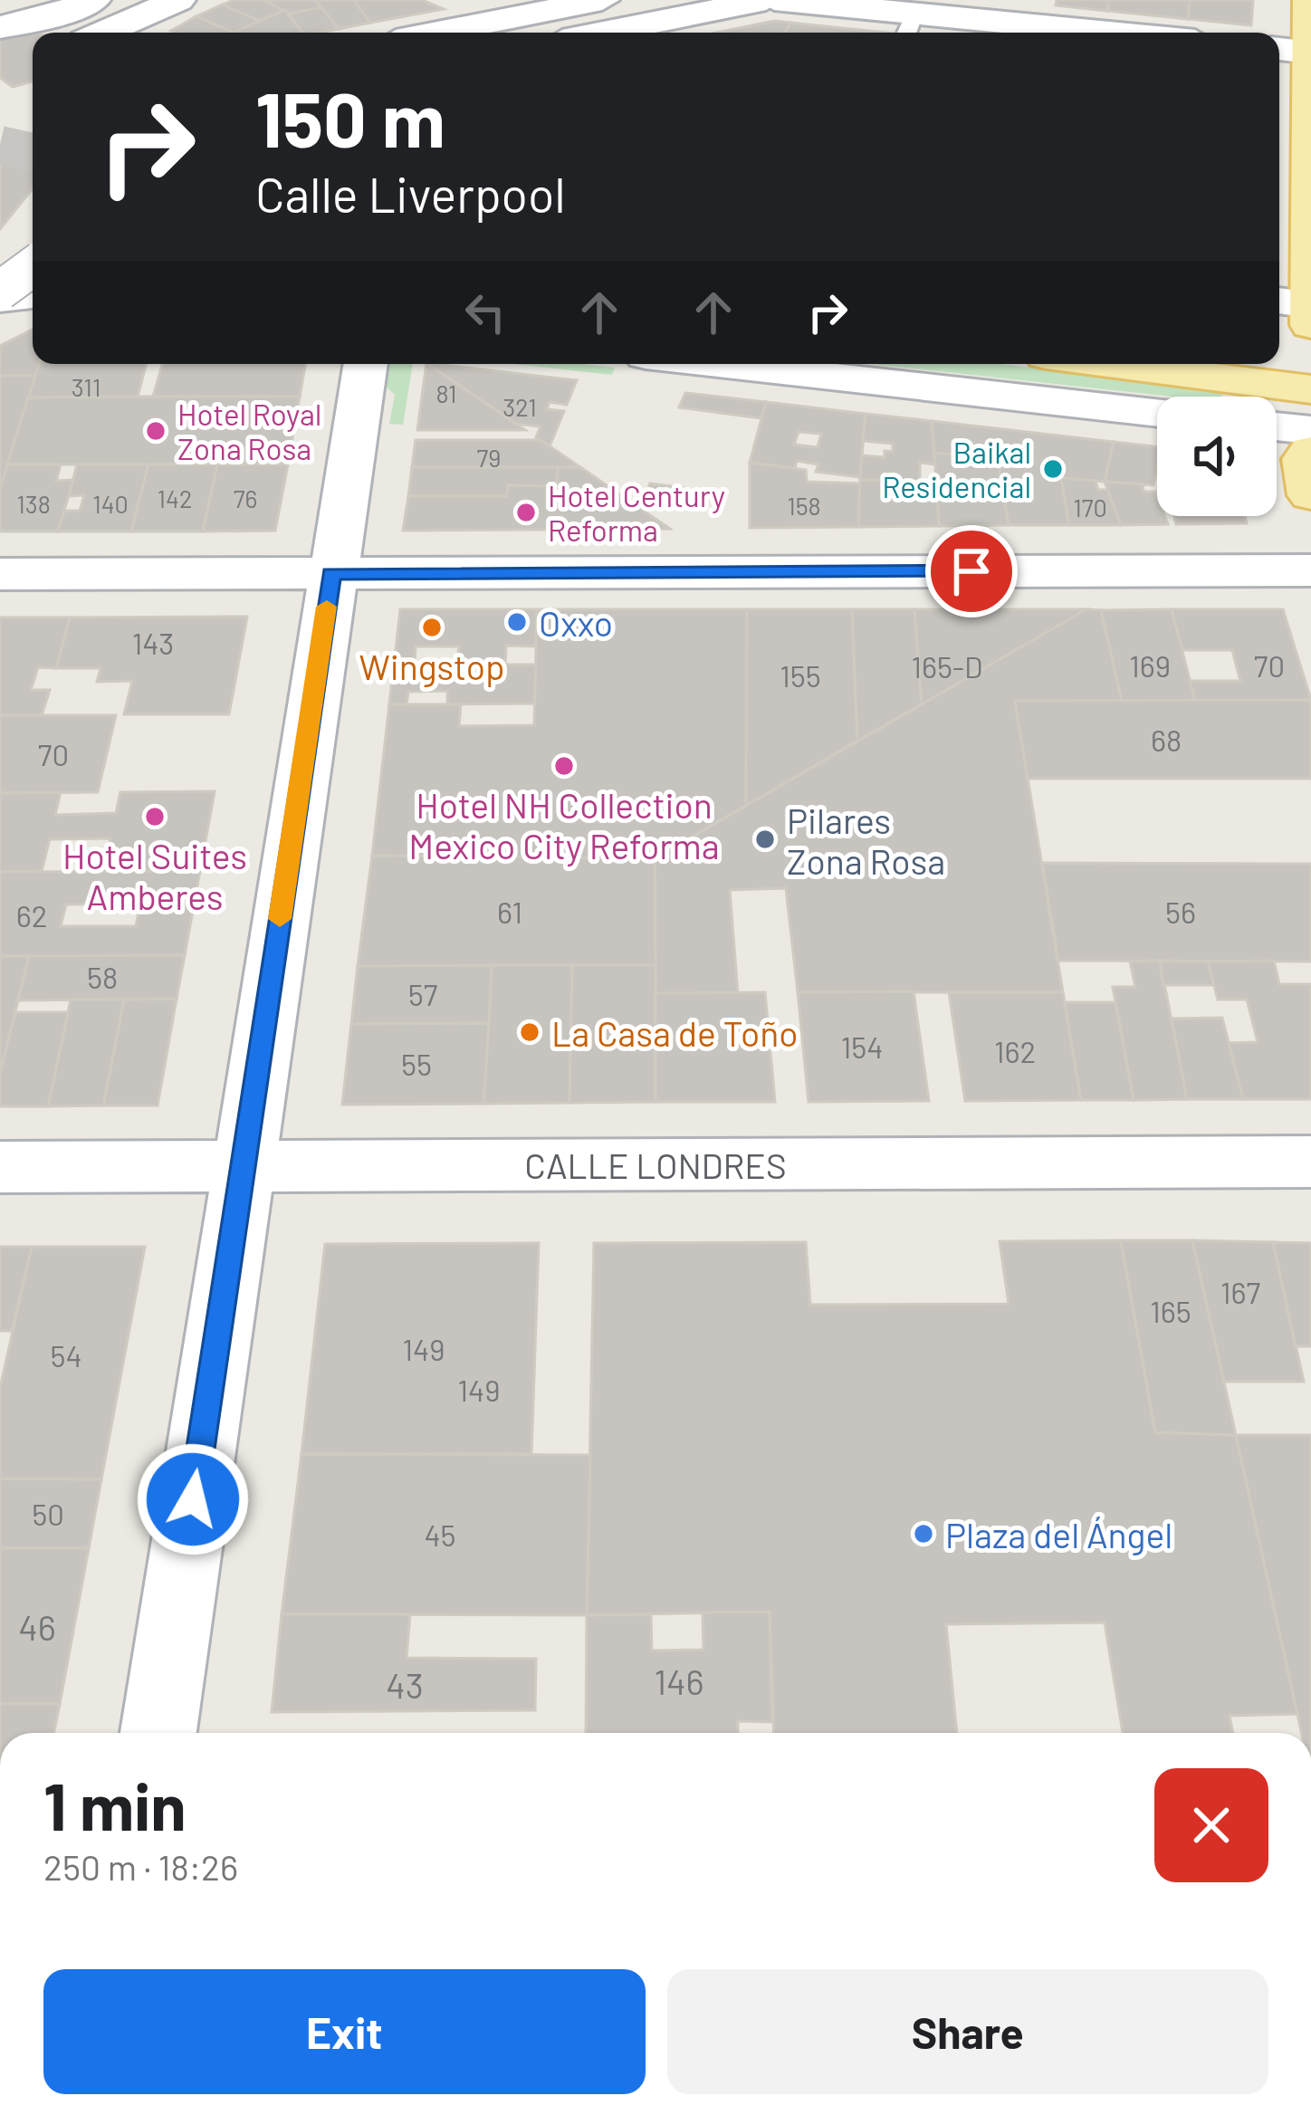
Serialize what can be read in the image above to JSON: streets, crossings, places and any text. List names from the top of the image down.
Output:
{
  "streets": {
    "street": ["CALLE LONDRES"]
  },
  "places": [
    "Hotel Royal Zona Rosa",
    "Baikal Residencial",
    "Hotel Century Reforma",
    "Oxxo",
    "Wingstop",
    "Hotel NH Collection Mexico City Reforma",
    "Hotel Suites Amberes",
    "Pilares Zona Rosa",
    "La Casa de Toño",
    "Plaza del Ángel"
  ],
  "house_numbers": [
    "311",
    "81",
    "321",
    "79",
    "142",
    "76",
    "138",
    "140",
    "158",
    "170",
    "143",
    "169",
    "70",
    "165-D",
    "155",
    "68",
    "70",
    "61",
    "56",
    "62",
    "58",
    "57",
    "154",
    "162",
    "55",
    "167",
    "165",
    "149",
    "54",
    "149",
    "50",
    "45",
    "46",
    "146",
    "43"
  ],
  "page": {
    "turn": ["150 m", "Calle Liverpool"],
    "heading": ["1 min", "250 m · 18:26"],
    "buttons": ["Exit", "Share"]
  }
}
